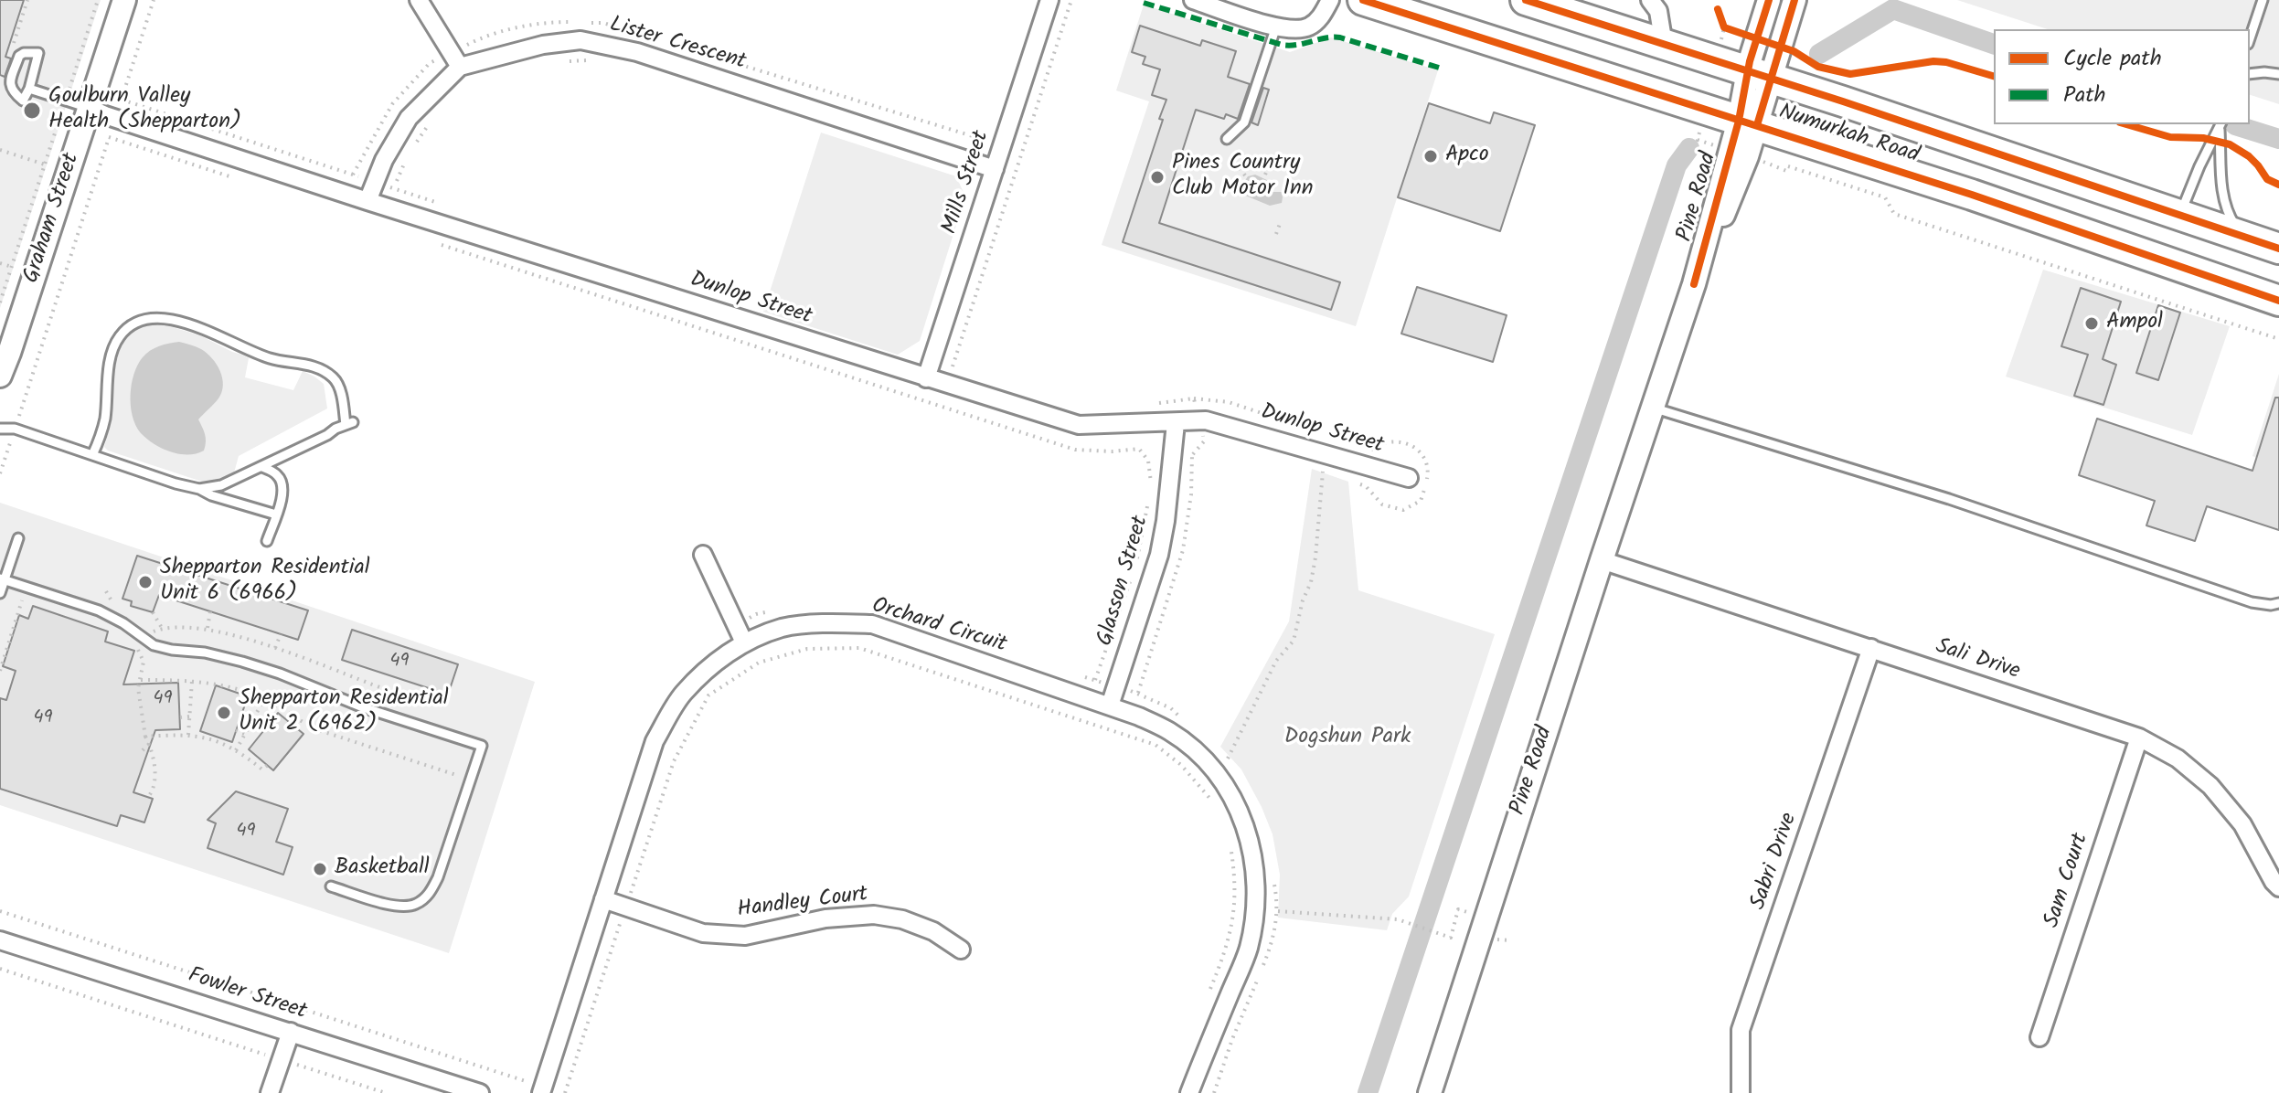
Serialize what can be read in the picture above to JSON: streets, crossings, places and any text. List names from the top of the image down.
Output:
{
  "streets": {
    "highway": ["Numurkah Road"],
    "street": [
      "Lister Crescent",
      "Mills Street",
      "Pine Road",
      "Graham Street",
      "Dunlop Street",
      "Glasson Street",
      "Orchard Circuit",
      "Sali Drive",
      "Sabri Drive",
      "Sam Court",
      "Handley Court",
      "Fowler Street"
    ]
  },
  "crossings": [
    ["Lister Crescent", "Mills Street"],
    ["Numurkah Road", "Pine Road"],
    ["Mills Street", "Dunlop Street"],
    ["Pine Road", "Sali Drive"],
    ["Graham Street", "Dunlop Street"],
    ["Dunlop Street", "Glasson Street"],
    ["Glasson Street", "Orchard Circuit"],
    ["Orchard Circuit", "Handley Court"],
    ["Sali Drive", "Sabri Drive"],
    ["Sali Drive", "Sam Court"]
  ],
  "parks": ["Dogshun Park"],
  "places": [
    "Goulburn Valley Health (Shepparton)",
    "Apco",
    "Pines Country Club Motor Inn",
    "Ampol",
    "Shepparton Residential Unit 6 (6966)",
    "Shepparton Residential Unit 2 (6962)",
    "Basketball"
  ],
  "house_numbers": [
    "49",
    "49",
    "49",
    "49"
  ],
  "legend": ["Cycle path", "Path"]
}
